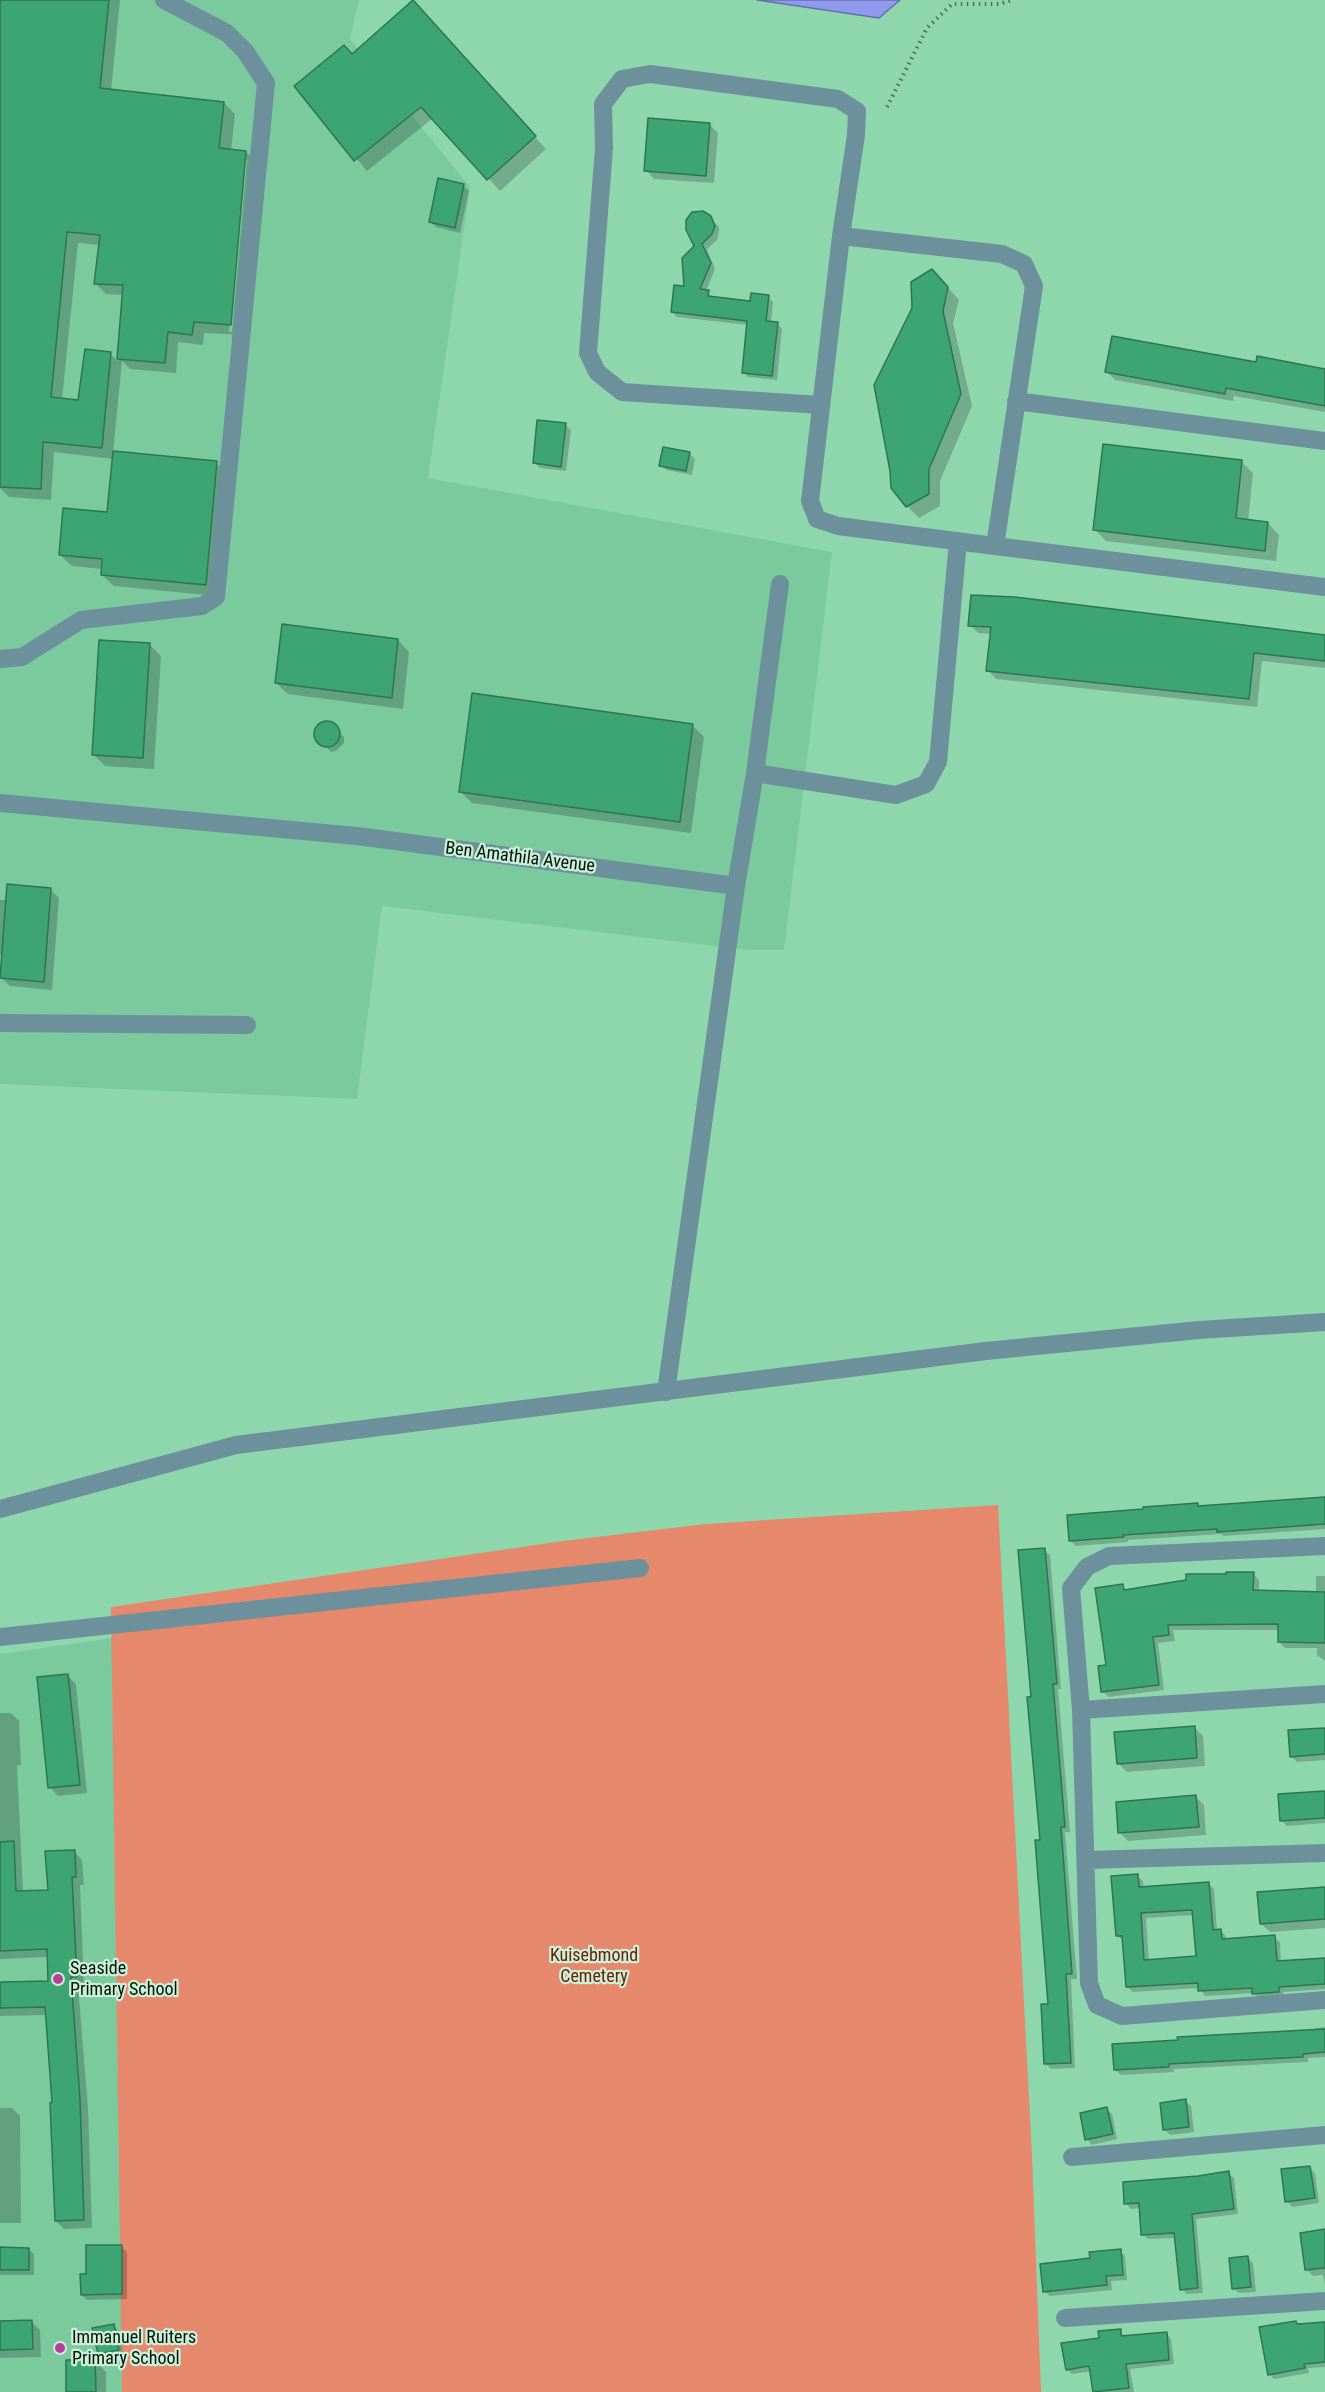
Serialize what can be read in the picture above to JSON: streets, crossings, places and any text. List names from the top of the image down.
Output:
{
  "streets": {
    "street": ["Ben Amathila Avenue"]
  },
  "parks": ["Kuisebmond Cemetery"],
  "places": ["Seaside Primary School", "Immanuel Ruiters Primary School"]
}
